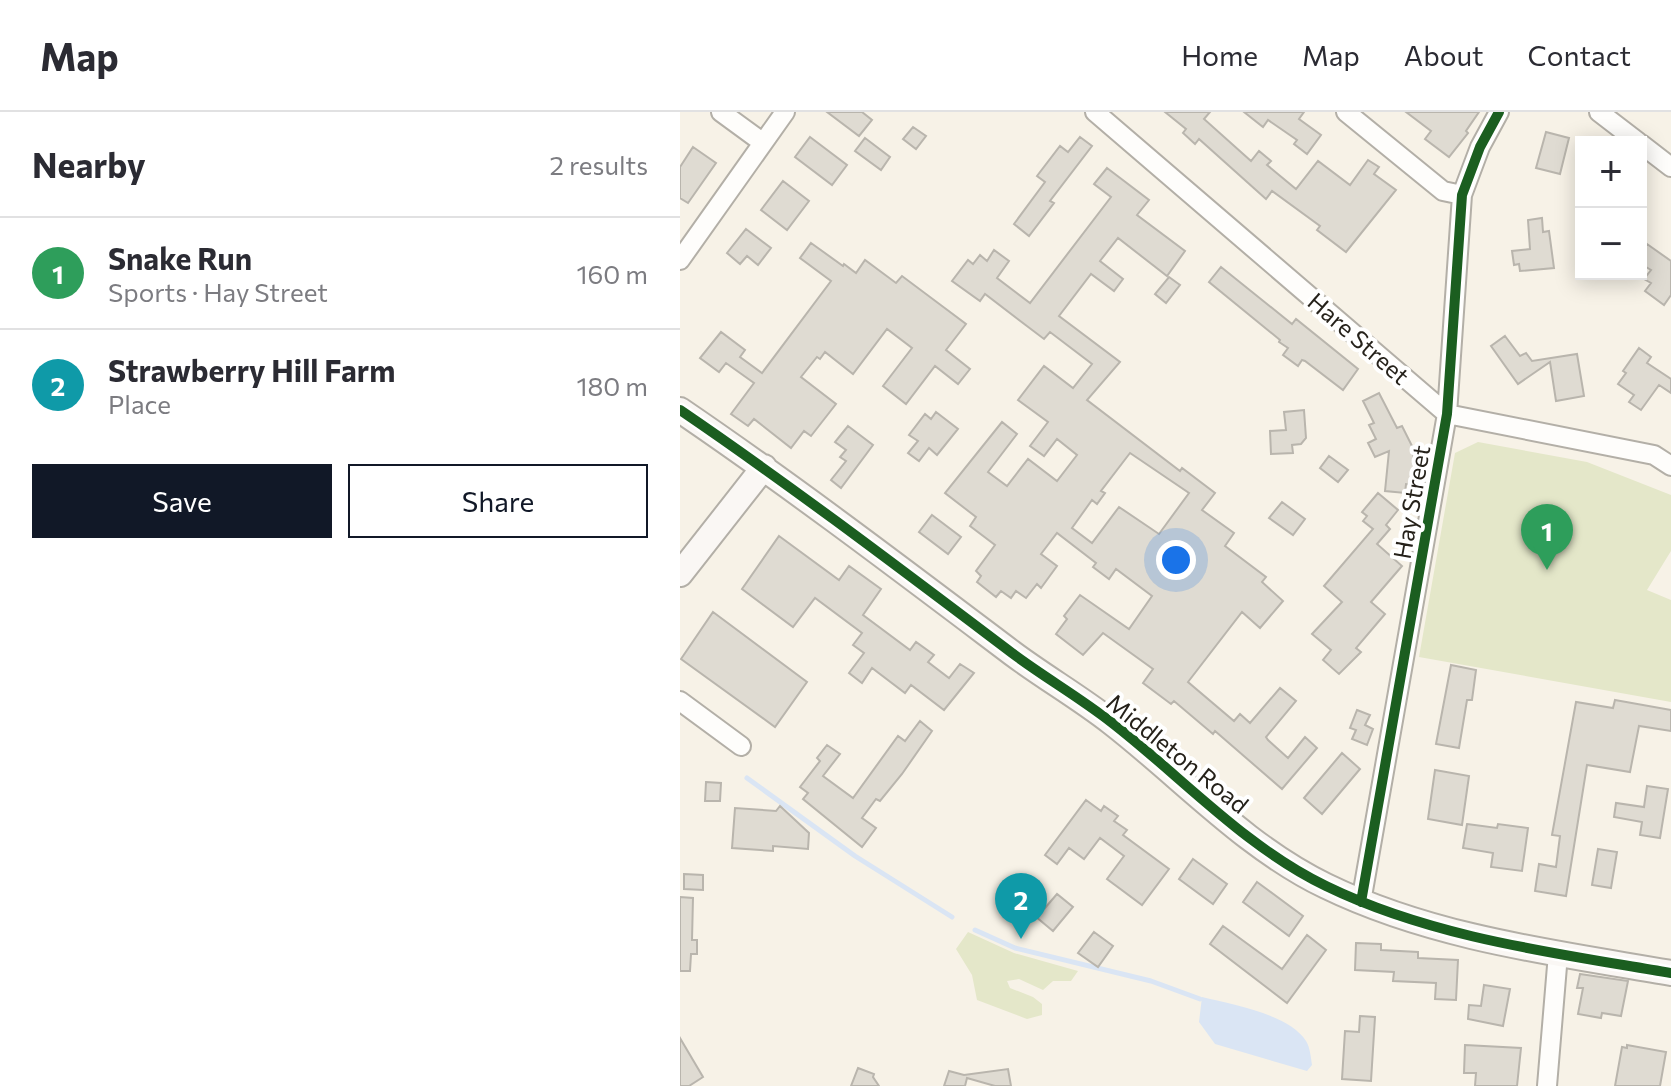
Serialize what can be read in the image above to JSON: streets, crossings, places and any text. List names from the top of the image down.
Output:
{
  "streets": {
    "main road": ["Middleton Road"],
    "street": ["Hare Street", "Hay Street"]
  },
  "crossings": [
    ["Hare Street", "Hay Street"],
    ["Hay Street", "Middleton Road"]
  ],
  "page": {
    "header": "Map",
    "nav": [
      "Home",
      "Map",
      "About",
      "Contact"
    ],
    "heading": ["Nearby", "2 results"],
    "map_buttons": ["+", "−"],
    "list": [
      {
        "mark": "1",
        "name": "Snake Run",
        "note": "Sports · Hay Street",
        "value": "160 m"
      },
      {
        "mark": "2",
        "name": "Strawberry Hill Farm",
        "note": "Place",
        "value": "180 m"
      }
    ],
    "buttons": ["Save", "Share"],
    "pins": ["1", "2"]
  }
}
